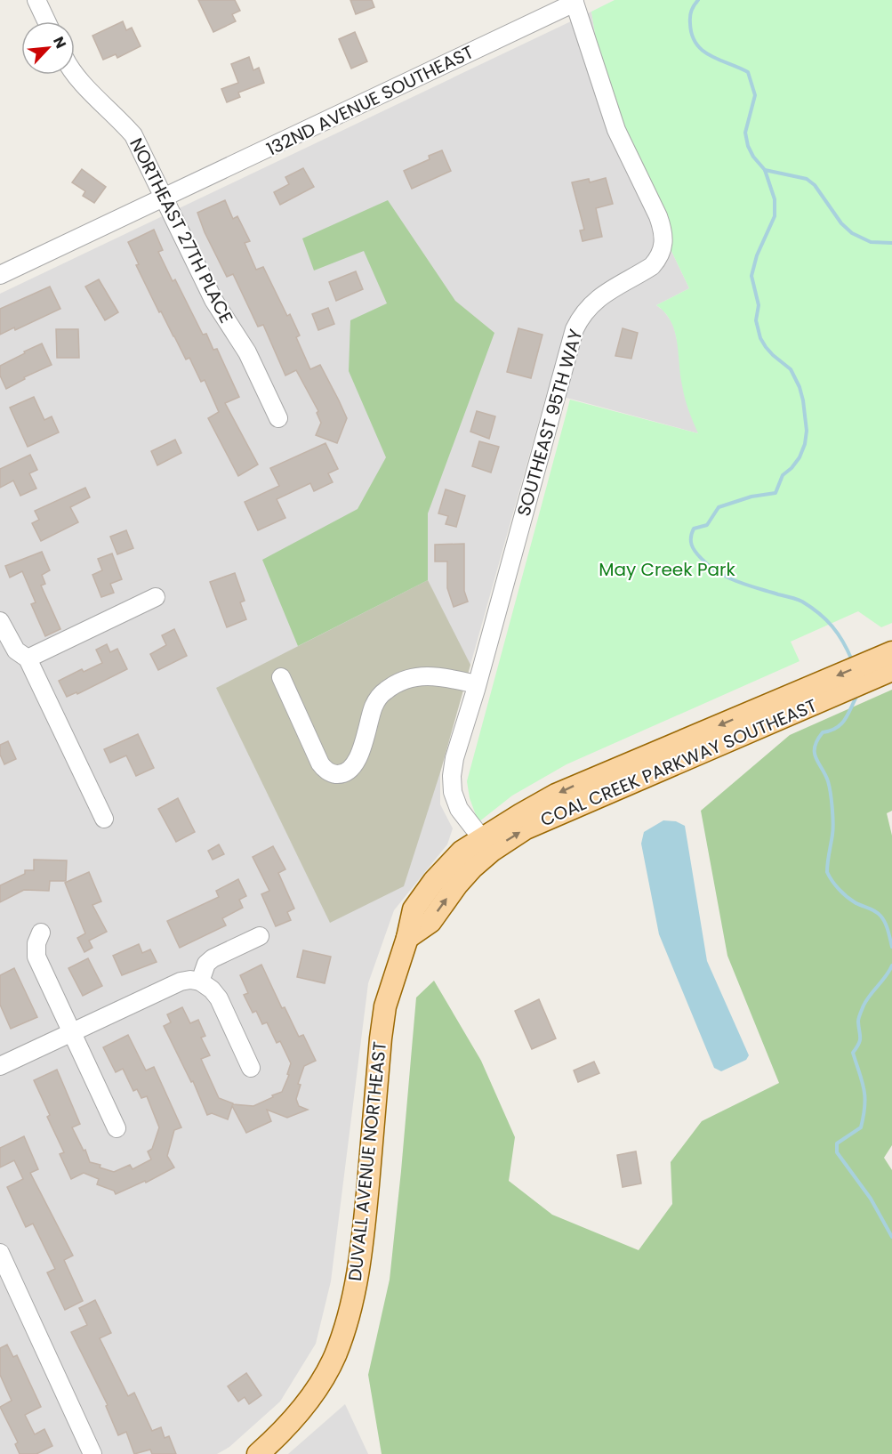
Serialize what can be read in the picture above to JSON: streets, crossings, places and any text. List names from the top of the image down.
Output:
{
  "streets": {
    "main road": ["COAL CREEK PARKWAY SOUTHEAST", "DUVALL AVENUE NORTHEAST"],
    "street": ["132ND AVENUE SOUTHEAST", "NORTHEAST 27TH PLACE", "SOUTHEAST 95TH WAY"]
  },
  "crossings": [
    ["132ND AVENUE SOUTHEAST", "NORTHEAST 27TH PLACE"],
    ["132ND AVENUE SOUTHEAST", "SOUTHEAST 95TH WAY"],
    ["SOUTHEAST 95TH WAY", "COAL CREEK PARKWAY SOUTHEAST"],
    ["SOUTHEAST 95TH WAY", "DUVALL AVENUE NORTHEAST"],
    ["COAL CREEK PARKWAY SOUTHEAST", "DUVALL AVENUE NORTHEAST"]
  ],
  "parks": ["May Creek Park"],
  "north": "top right"
}
